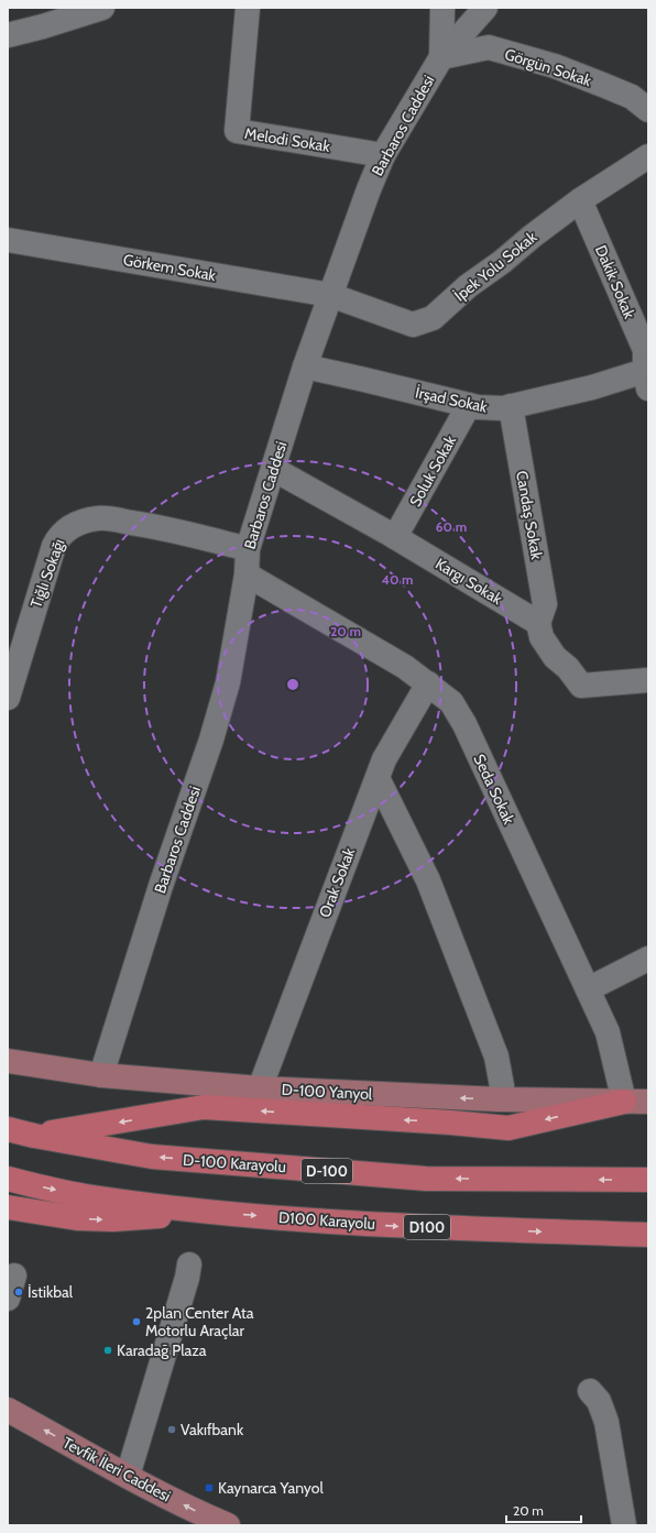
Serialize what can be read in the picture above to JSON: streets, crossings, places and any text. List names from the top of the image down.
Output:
{
  "streets": {
    "highway": [
      "D-100 Karayolu",
      "D-100",
      "D100 Karayolu",
      "D100"
    ],
    "main road": ["D-100 Yanyol", "Tevfik İleri Caddesi"],
    "street": [
      "Görgün Sokak",
      "Barbaros Caddesi",
      "Melodi Sokak",
      "İpek Yolu Sokak",
      "Görkem Sokak",
      "Dakik Sokak",
      "İrşad Sokak",
      "Soluk Sokak",
      "Candaş Sokak",
      "Tığlı Sokağı",
      "Kargı Sokak",
      "Seda Sokak",
      "Orak Sokak"
    ]
  },
  "crossings": [
    ["Görgün Sokak", "Barbaros Caddesi"],
    ["Barbaros Caddesi", "Melodi Sokak"],
    ["Barbaros Caddesi", "İpek Yolu Sokak"],
    ["Barbaros Caddesi", "Görkem Sokak"],
    ["Barbaros Caddesi", "İrşad Sokak"],
    ["Barbaros Caddesi", "Tığlı Sokağı"],
    ["Barbaros Caddesi", "Kargı Sokak"],
    ["Barbaros Caddesi", "Seda Sokak"],
    ["Barbaros Caddesi", "D-100 Yanyol"],
    ["İpek Yolu Sokak", "Görkem Sokak"],
    ["İpek Yolu Sokak", "Dakik Sokak"],
    ["Dakik Sokak", "İrşad Sokak"],
    ["İrşad Sokak", "Soluk Sokak"],
    ["İrşad Sokak", "Candaş Sokak"],
    ["Soluk Sokak", "Kargı Sokak"],
    ["Candaş Sokak", "Kargı Sokak"],
    ["Seda Sokak", "Orak Sokak"],
    ["Seda Sokak", "D-100 Yanyol"],
    ["Orak Sokak", "D-100 Yanyol"]
  ],
  "one_way": ["D-100 Yanyol", "Tevfik İleri Caddesi"],
  "places": {
    "other": [
      "İstikbal",
      "2plan Center Ata Motorlu Araçlar",
      "Karadağ Plaza",
      "Vakıfbank"
    ],
    "transit": ["Kaynarca Yanyol"]
  },
  "scale_bar": "20 m",
  "rings": ["60 m", "40 m", "20 m"]
}
